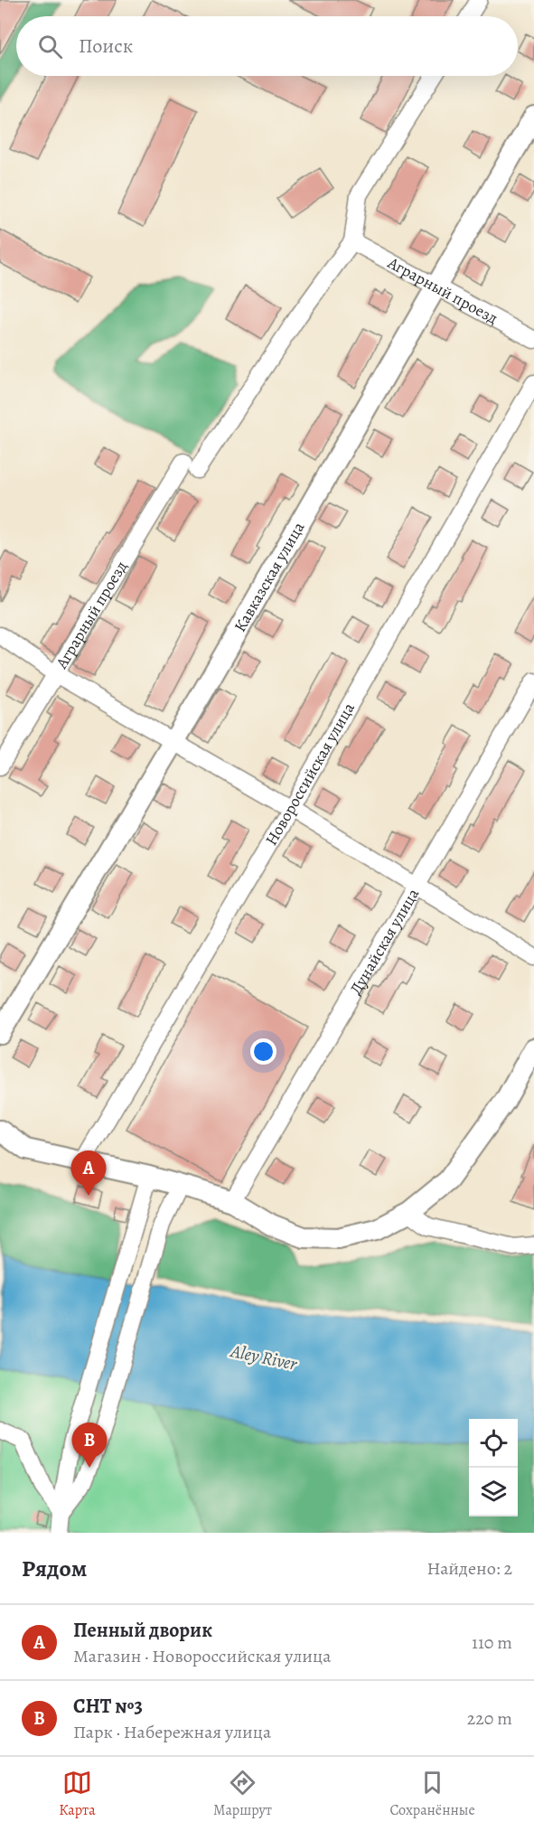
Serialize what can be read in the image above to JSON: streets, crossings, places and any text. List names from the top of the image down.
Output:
{
  "streets": {
    "street": [
      "Аграрный проезд",
      "Кавказская улица",
      "Новороссийская улица",
      "Дунайская улица"
    ]
  },
  "crossings": [
    ["Аграрный проезд", "Кавказская улица"]
  ],
  "water": ["Aley River"],
  "page": {
    "search": "Поиск",
    "pins": ["A", "B"],
    "heading": ["Рядом", "Найдено: 2"],
    "list": [
      {
        "mark": "A",
        "name": "Пенный дворик",
        "note": "Магазин · Новороссийская улица",
        "value": "110 m"
      },
      {
        "mark": "B",
        "name": "СНТ №3",
        "note": "Парк · Набережная улица",
        "value": "220 m"
      }
    ],
    "nav": ["Карта", "Маршрут", "Сохранённые"]
  }
}
